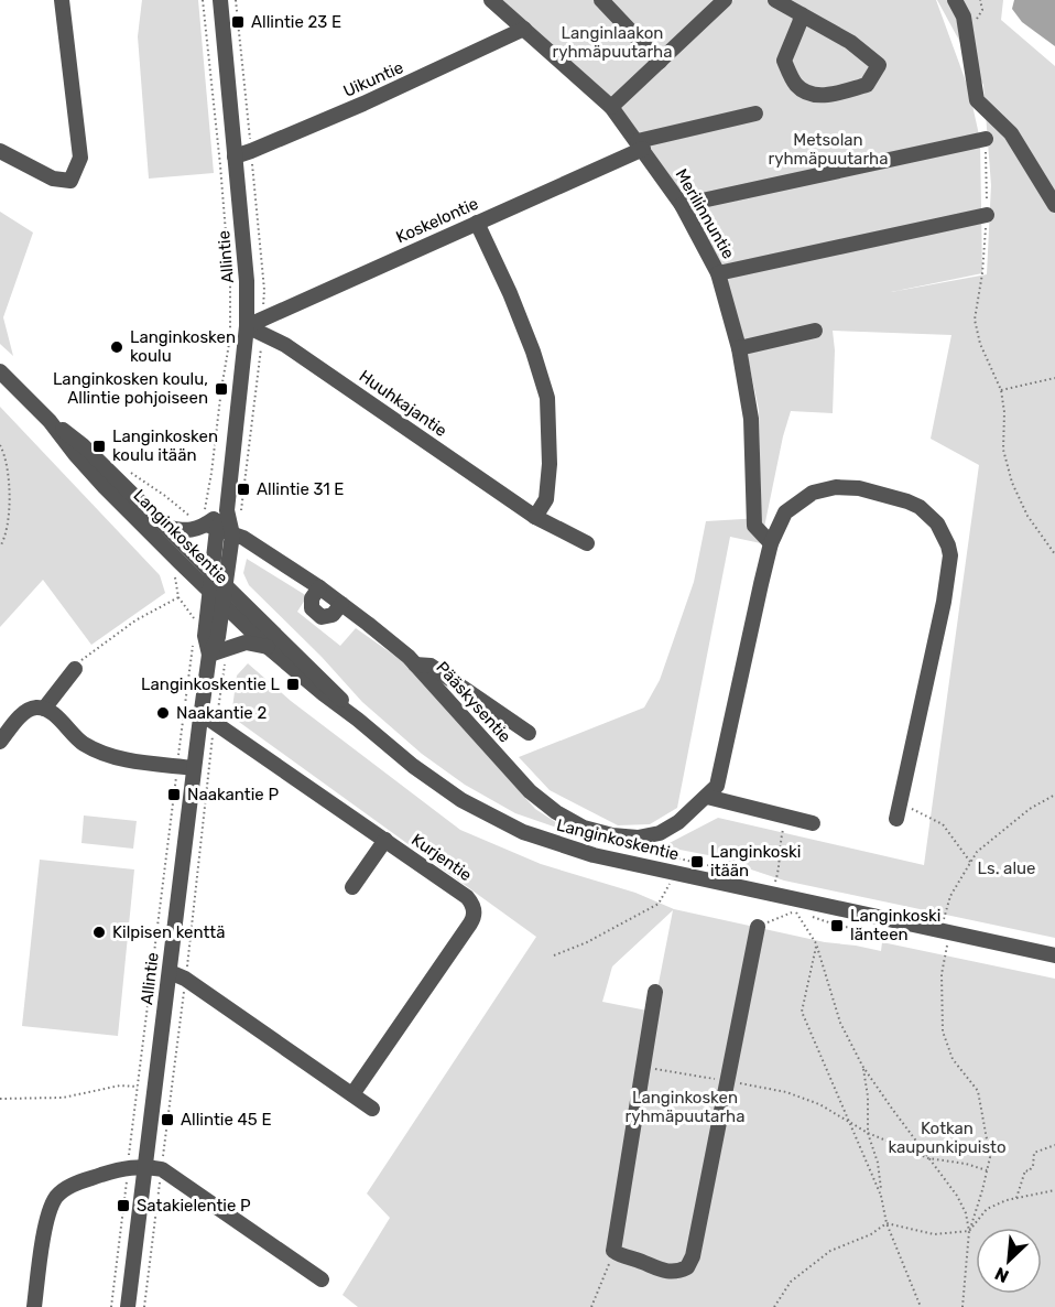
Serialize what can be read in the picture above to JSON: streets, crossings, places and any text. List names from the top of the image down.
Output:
{
  "streets": {
    "street": [
      "Uikuntie",
      "Merilinnuntie",
      "Koskelontie",
      "Allintie",
      "Huuhkajantie",
      "Langinkoskentie",
      "Pääskysentie",
      "Kurjentie"
    ]
  },
  "crossings": [
    ["Uikuntie", "Merilinnuntie"],
    ["Uikuntie", "Allintie"],
    ["Merilinnuntie", "Koskelontie"],
    ["Koskelontie", "Allintie"],
    ["Koskelontie", "Huuhkajantie"],
    ["Allintie", "Huuhkajantie"],
    ["Allintie", "Langinkoskentie"],
    ["Allintie", "Pääskysentie"],
    ["Allintie", "Kurjentie"]
  ],
  "parks": [
    "Langinlaakon ryhmäpuutarha",
    "Metsolan ryhmäpuutarha",
    "Ls. alue",
    "Langinkosken ryhmäpuutarha",
    "Kotkan kaupunkipuisto"
  ],
  "places": {
    "transit": [
      "Allintie 23 E",
      "Langinkosken koulu, Allintie pohjoiseen",
      "Langinkosken koulu itään",
      "Allintie 31 E",
      "Langinkoskentie L",
      "Naakantie P",
      "Langinkoski itään",
      "Langinkoski länteen",
      "Allintie 45 E",
      "Satakielentie P"
    ],
    "other": ["Langinkosken koulu", "Naakantie 2", "Kilpisen kenttä"]
  },
  "north": "bottom left"
}
